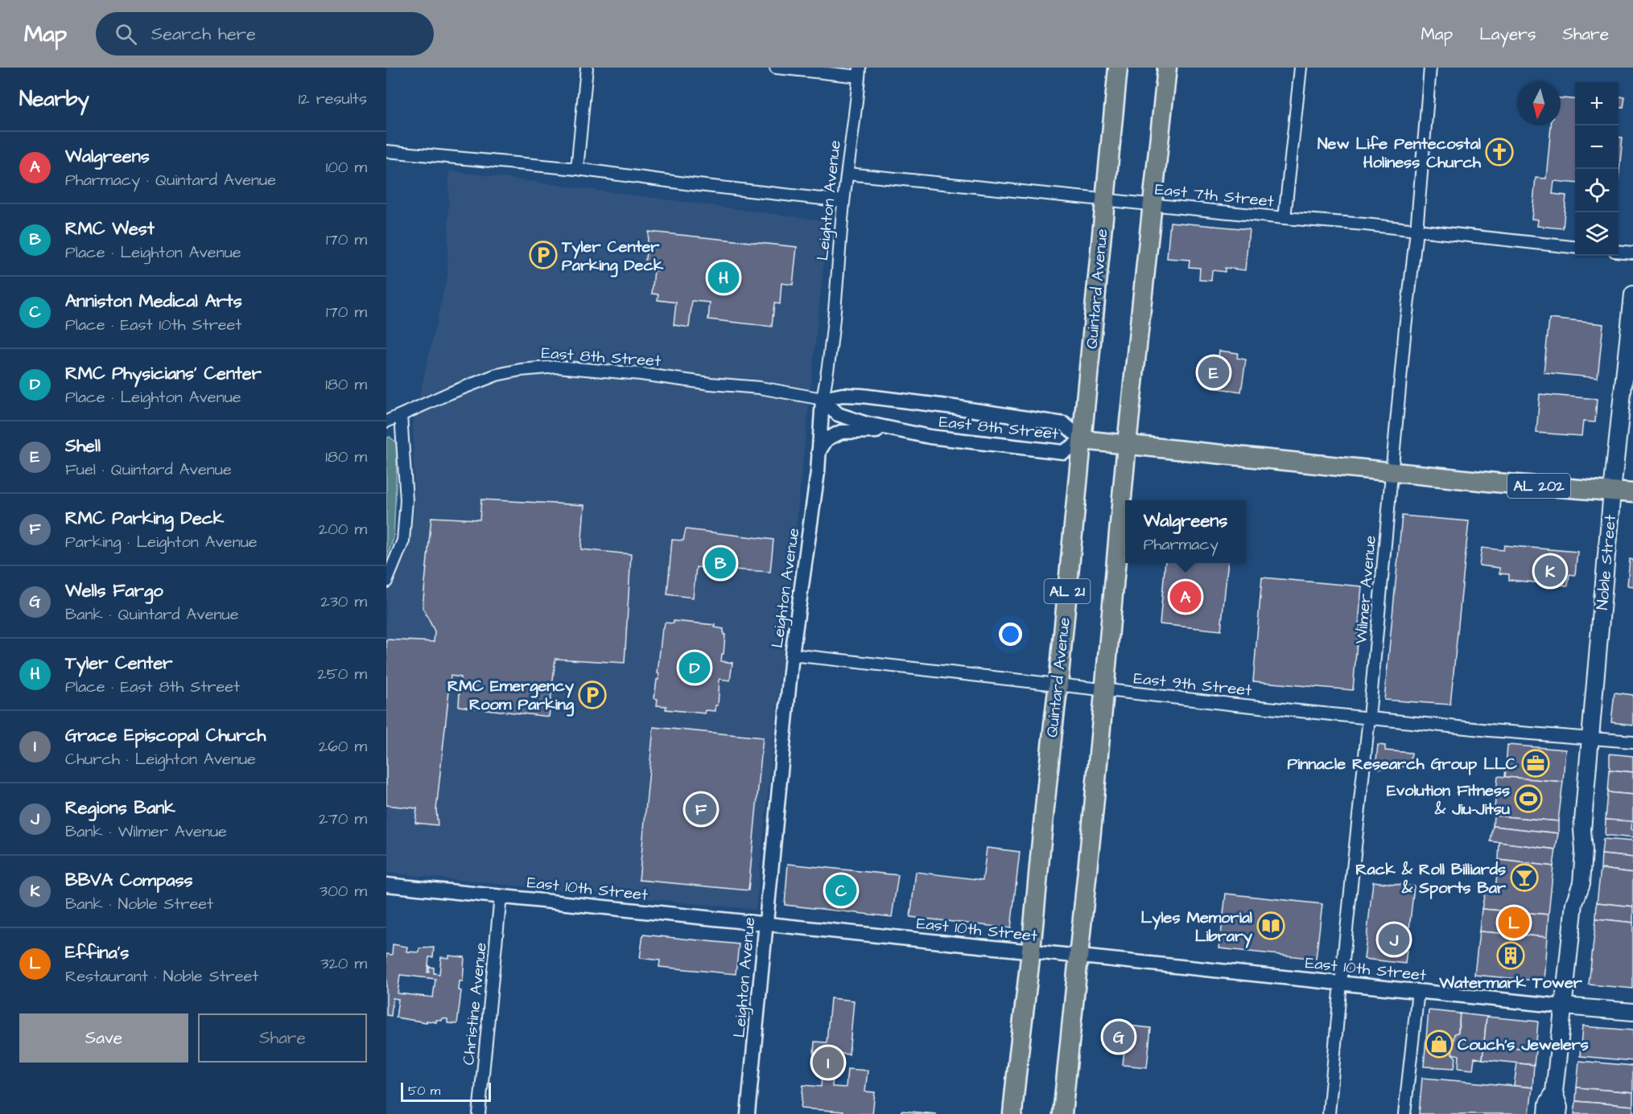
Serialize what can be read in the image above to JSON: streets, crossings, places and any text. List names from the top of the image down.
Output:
{
  "streets": {
    "main road": [
      "Quintard Avenue",
      "AL 202",
      "Noble Street",
      "AL 21"
    ],
    "street": [
      "East 7th Street",
      "Leighton Avenue",
      "East 8th Street",
      "Wilmer Avenue",
      "East 9th Street",
      "East 10th Street",
      "Christine Avenue"
    ]
  },
  "crossings": [
    ["East 7th Street", "Leighton Avenue"],
    ["East 7th Street", "Quintard Avenue"],
    ["East 7th Street", "Wilmer Avenue"],
    ["East 7th Street", "AL 21"],
    ["Leighton Avenue", "East 8th Street"],
    ["Leighton Avenue", "East 9th Street"],
    ["Leighton Avenue", "East 10th Street"],
    ["Quintard Avenue", "East 8th Street"],
    ["Quintard Avenue", "AL 202"],
    ["Quintard Avenue", "East 9th Street"],
    ["Quintard Avenue", "East 10th Street"],
    ["East 8th Street", "AL 202"],
    ["AL 202", "Noble Street"],
    ["AL 202", "Wilmer Avenue"],
    ["AL 202", "AL 21"],
    ["Noble Street", "East 9th Street"],
    ["Noble Street", "East 10th Street"],
    ["Wilmer Avenue", "East 9th Street"],
    ["Wilmer Avenue", "East 10th Street"],
    ["AL 21", "East 9th Street"],
    ["AL 21", "East 10th Street"],
    ["East 10th Street", "Christine Avenue"]
  ],
  "places": {
    "church": ["New Life Pentecostal Holiness Church"],
    "parking": ["Tyler Center Parking Deck", "RMC Emergency Room Parking"],
    "office": ["Pinnacle Research Group LLC"],
    "sports": ["Evolution Fitness & Jiu-Jitsu"],
    "bar": ["Rack & Roll Billiards & Sports Bar"],
    "library": ["Lyles Memorial Library"],
    "building": ["Watermark Tower"],
    "shop": ["Couch's Jewelers"]
  },
  "scale_bar": "50 m",
  "north": "bottom",
  "page": {
    "header": "Map",
    "search": "Search here",
    "nav": ["Map", "Layers", "Share"],
    "heading": ["Nearby", "12 results"],
    "map_buttons": ["+", "−"],
    "list": [
      {
        "mark": "A",
        "name": "Walgreens",
        "note": "Pharmacy · Quintard Avenue",
        "value": "100 m"
      },
      {
        "mark": "B",
        "name": "RMC West",
        "note": "Place · Leighton Avenue",
        "value": "170 m"
      },
      {
        "mark": "C",
        "name": "Anniston Medical Arts",
        "note": "Place · East 10th Street",
        "value": "170 m"
      },
      {
        "mark": "D",
        "name": "RMC Physicians' Center",
        "note": "Place · Leighton Avenue",
        "value": "180 m"
      },
      {
        "mark": "E",
        "name": "Shell",
        "note": "Fuel · Quintard Avenue",
        "value": "180 m"
      },
      {
        "mark": "F",
        "name": "RMC Parking Deck",
        "note": "Parking · Leighton Avenue",
        "value": "200 m"
      },
      {
        "mark": "G",
        "name": "Wells Fargo",
        "note": "Bank · Quintard Avenue",
        "value": "230 m"
      },
      {
        "mark": "H",
        "name": "Tyler Center",
        "note": "Place · East 8th Street",
        "value": "250 m"
      },
      {
        "mark": "I",
        "name": "Grace Episcopal Church",
        "note": "Church · Leighton Avenue",
        "value": "260 m"
      },
      {
        "mark": "J",
        "name": "Regions Bank",
        "note": "Bank · Wilmer Avenue",
        "value": "270 m"
      },
      {
        "mark": "K",
        "name": "BBVA Compass",
        "note": "Bank · Noble Street",
        "value": "300 m"
      },
      {
        "mark": "L",
        "name": "Effina's",
        "note": "Restaurant · Noble Street",
        "value": "320 m"
      }
    ],
    "pins": [
      "H",
      "E",
      "B",
      "K",
      "A",
      "D",
      "F",
      "C",
      "L",
      "J",
      "G",
      "I"
    ],
    "popup": ["Walgreens", "Pharmacy"],
    "buttons": ["Save", "Share"],
    "scale": "50 m"
  }
}
